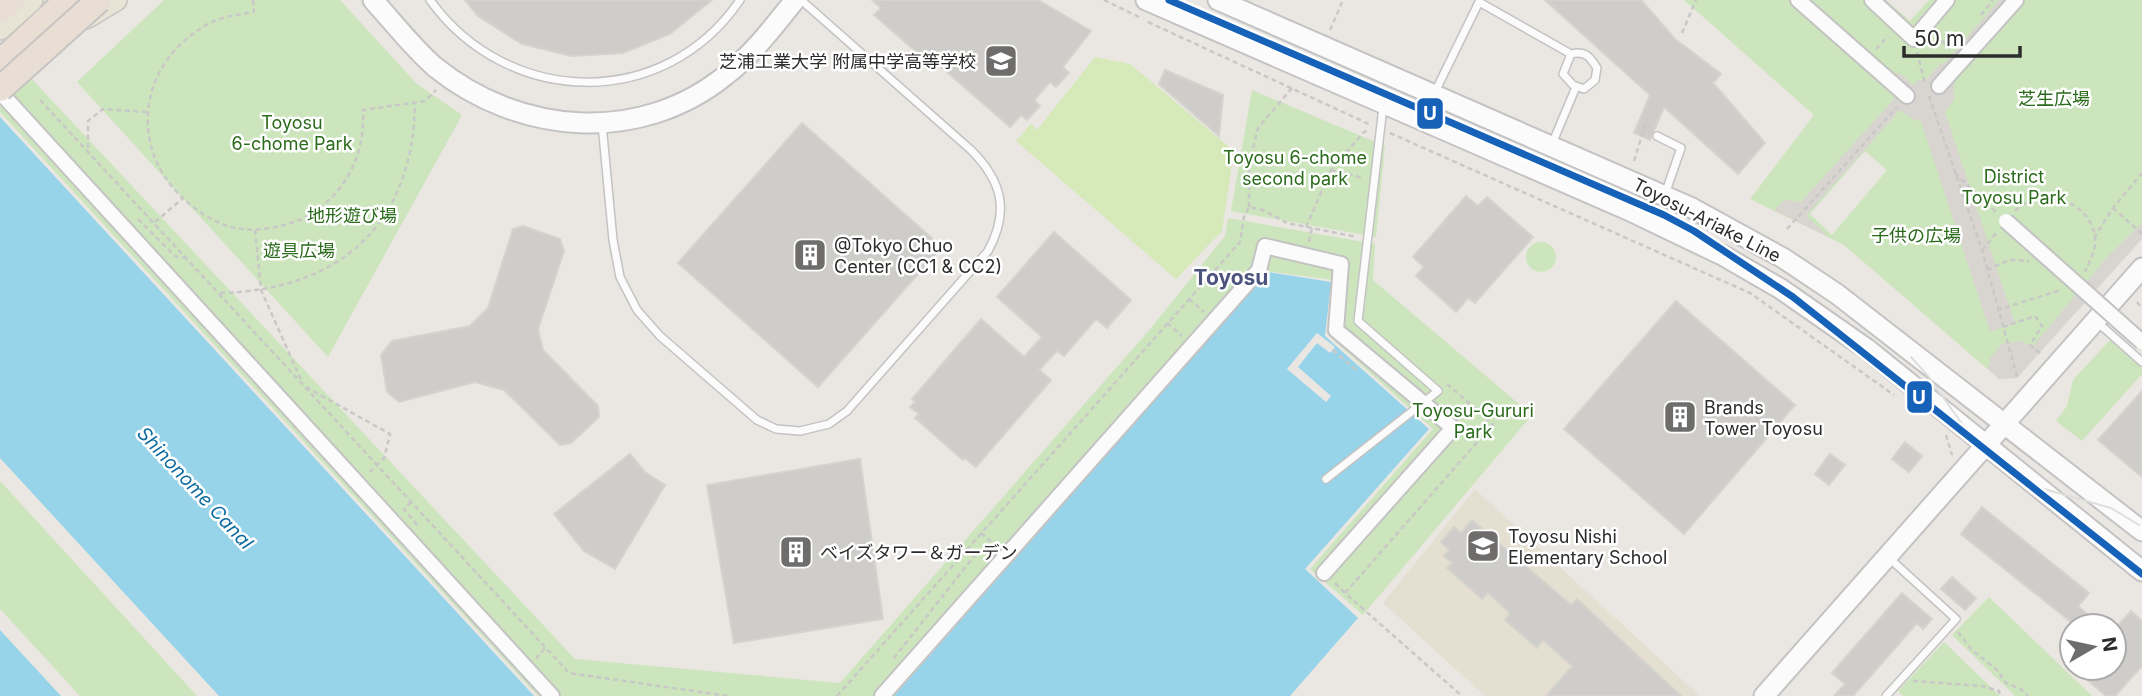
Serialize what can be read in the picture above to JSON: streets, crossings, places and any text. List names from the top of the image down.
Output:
{
  "streets": {
    "main road": ["Toyosu-Ariake Line"]
  },
  "districts": ["Toyosu"],
  "water": ["Shinonome Canal"],
  "parks": [
    "芝生広場",
    "Toyosu 6-chome Park",
    "Toyosu 6-chome second park",
    "District Toyosu Park",
    "地形遊び場",
    "子供の広場",
    "遊具広場",
    "Toyosu-Gururi Park"
  ],
  "places": {
    "school or university": ["芝浦工業大学 附属中学高等学校", "Toyosu Nishi Elementary School"],
    "building": ["@Tokyo Chuo Center (CC1 & CC2)", "Brands Tower Toyosu", "ベイズタワー＆ガーデン"]
  },
  "lines": ["transit line U"],
  "scale_bar": "50 m",
  "north": "right"
}
